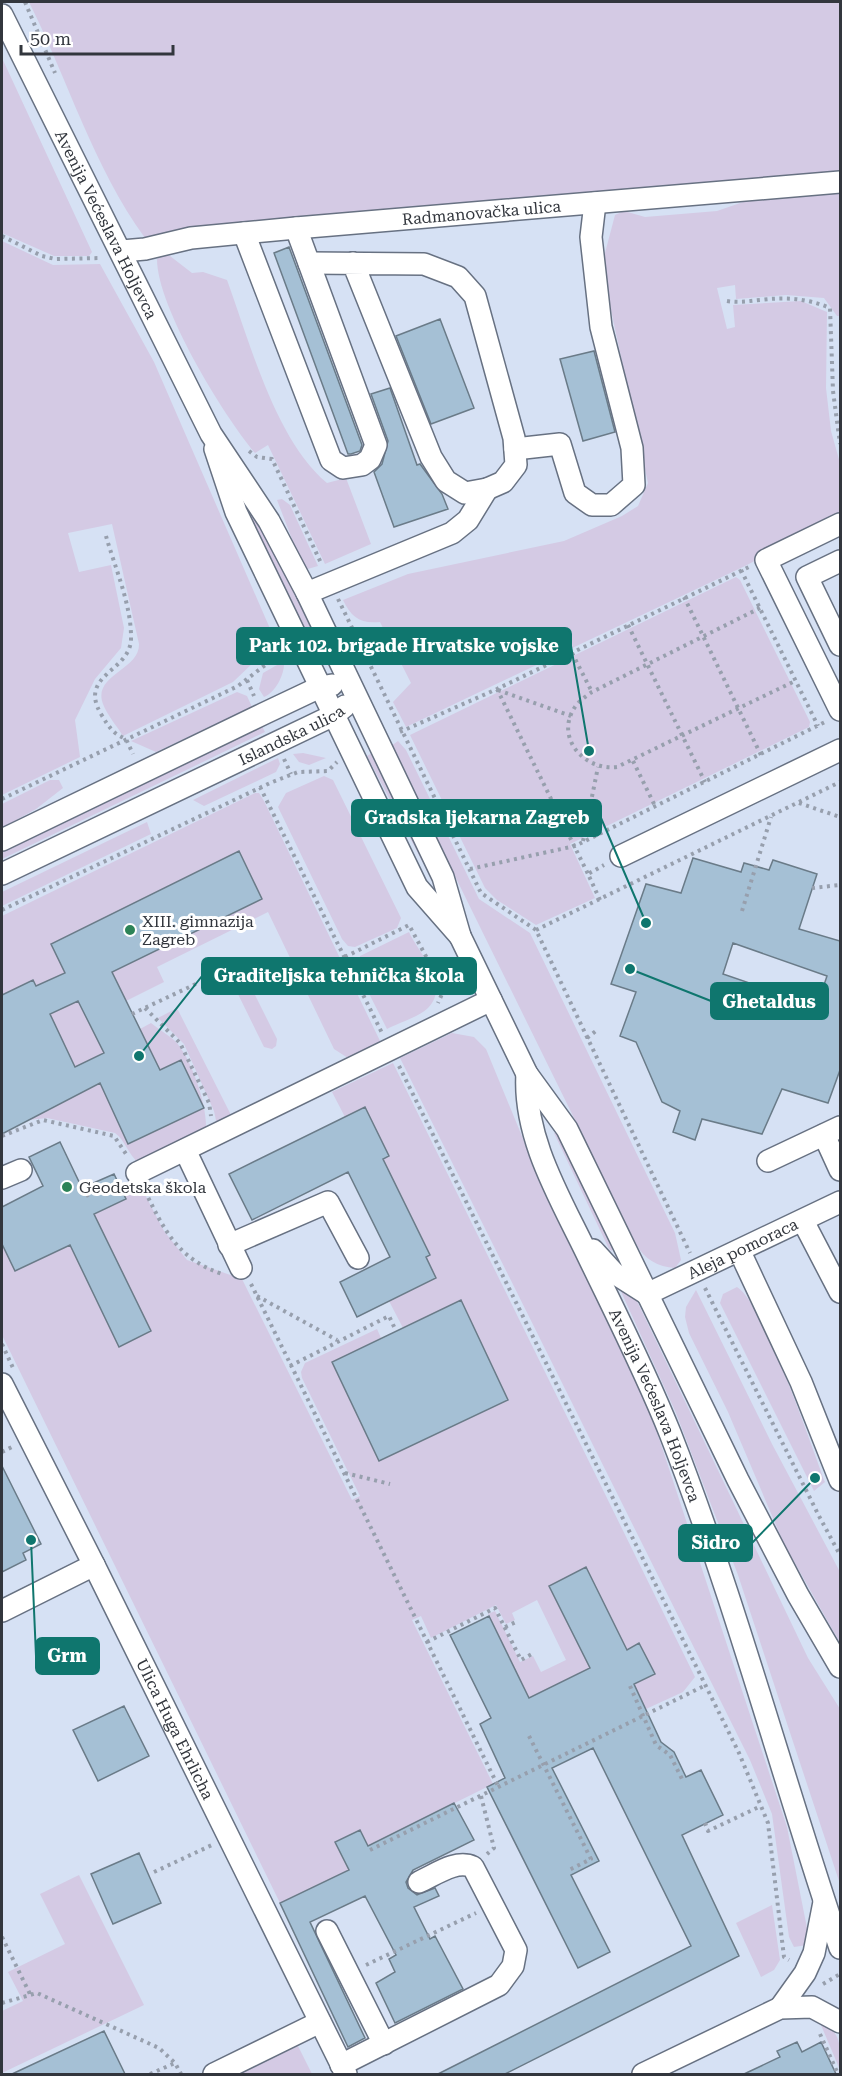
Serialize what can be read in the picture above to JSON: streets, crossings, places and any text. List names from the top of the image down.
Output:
{
  "streets": {
    "street": [
      "Radmanovačka ulica",
      "Avenija Većeslava Holjevca",
      "Islandska ulica",
      "Aleja pomoraca",
      "Ulica Huga Ehrlicha"
    ]
  },
  "crossings": [
    ["Radmanovačka ulica", "Avenija Većeslava Holjevca"],
    ["Avenija Većeslava Holjevca", "Islandska ulica"],
    ["Avenija Većeslava Holjevca", "Aleja pomoraca"]
  ],
  "places": [
    "Park 102. brigade Hrvatske vojske",
    "Gradska ljekarna Zagreb",
    "XIII. gimnazija Zagreb",
    "Ghetaldus",
    "Graditeljska tehnička škola",
    "Geodetska škola",
    "Sidro",
    "Grm"
  ],
  "scale_bar": "50 m"
}
